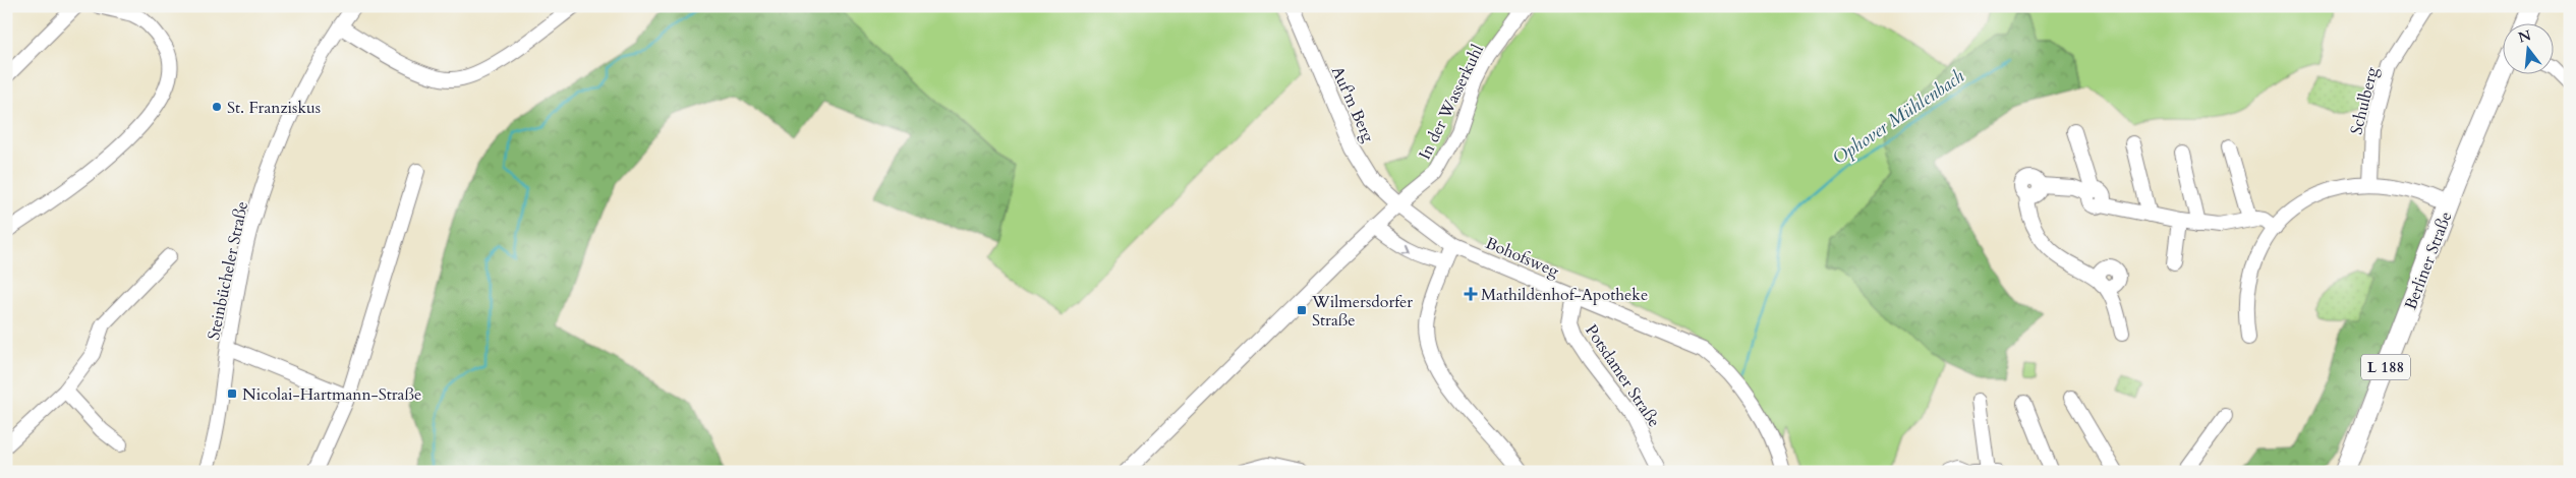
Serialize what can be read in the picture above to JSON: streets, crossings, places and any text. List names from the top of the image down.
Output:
{
  "streets": {
    "main road": ["Berliner Straße", "L 188"],
    "street": [
      "Schulberg",
      "In der Wasserkuhl",
      "Auf'm Berg",
      "Bohofsweg",
      "Steinbücheler Straße",
      "Potsdamer Straße"
    ]
  },
  "crossings": [
    ["In der Wasserkuhl", "Auf'm Berg"],
    ["In der Wasserkuhl", "Bohofsweg"],
    ["Auf'm Berg", "Bohofsweg"],
    ["Bohofsweg", "Potsdamer Straße"]
  ],
  "water": ["Ophover Mühlenbach"],
  "places": {
    "other": ["St. Franziskus"],
    "health": ["Mathildenhof-Apotheke"],
    "transit": ["Wilmersdorfer Straße", "Nicolai-Hartmann-Straße"]
  },
  "north": "top"
}
